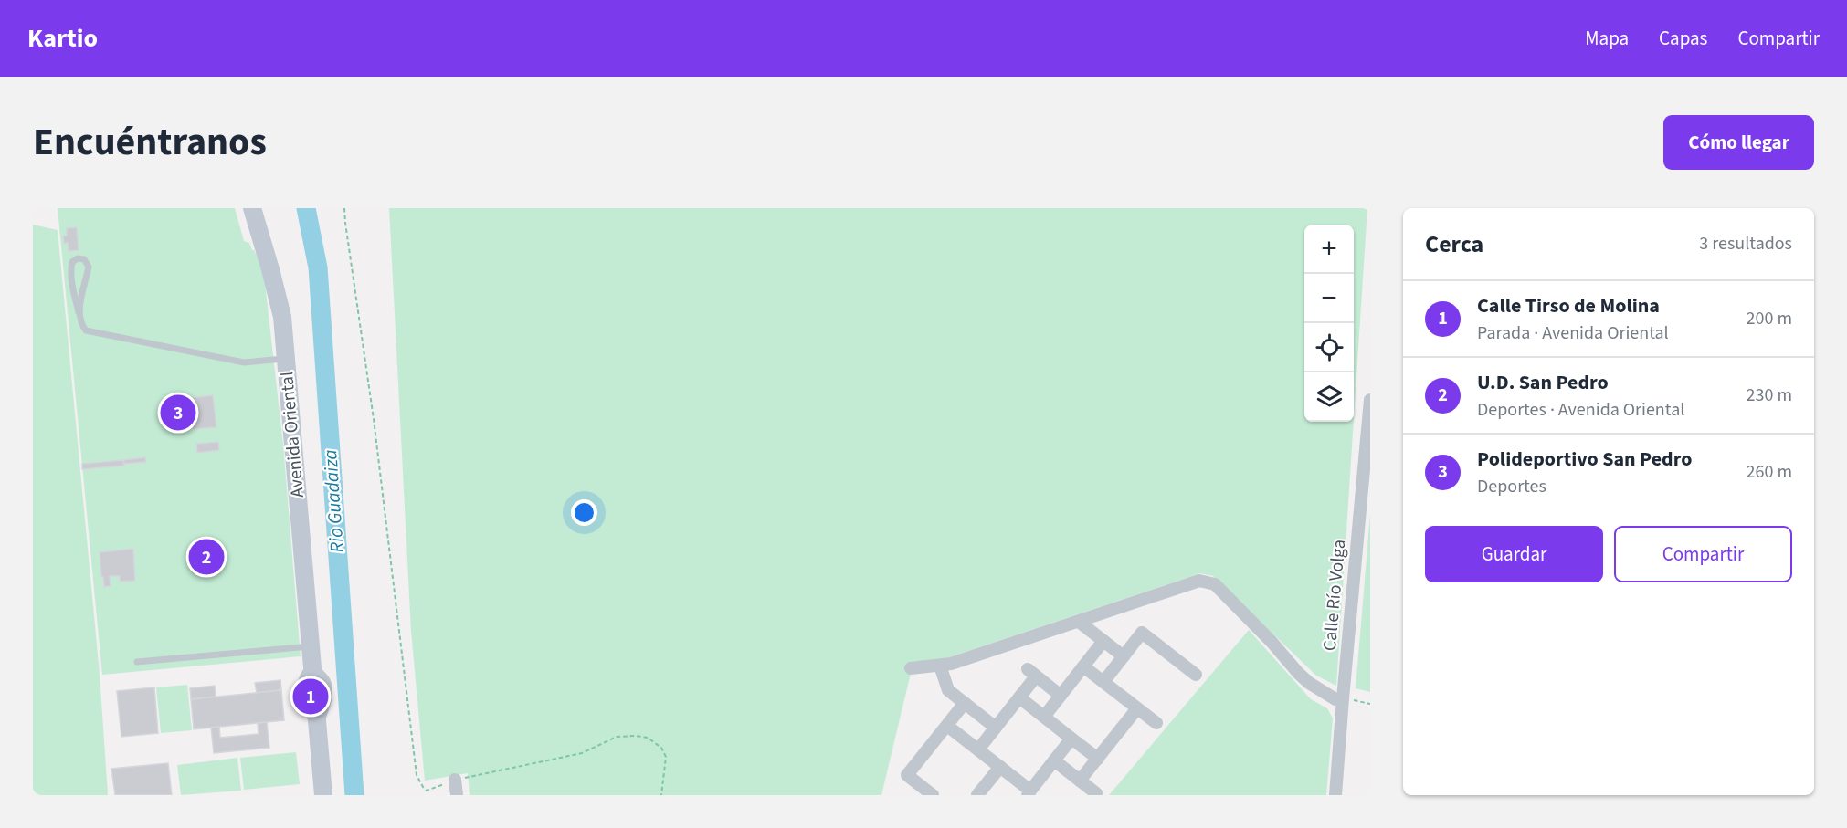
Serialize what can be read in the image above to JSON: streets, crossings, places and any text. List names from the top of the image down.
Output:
{
  "streets": {
    "street": ["Avenida Oriental", "Calle Río Volga"]
  },
  "water": ["Rio Guadaiza"],
  "page": {
    "header": "Kartio",
    "nav": ["Mapa", "Capas", "Compartir"],
    "title": "Encuéntranos",
    "buttons": [
      "Cómo llegar",
      ["Guardar", "Compartir"]
    ],
    "heading": ["Cerca", "3 resultados"],
    "map_buttons": ["+", "−"],
    "list": [
      {
        "mark": "1",
        "name": "Calle Tirso de Molina",
        "note": "Parada · Avenida Oriental",
        "value": "200 m"
      },
      {
        "mark": "2",
        "name": "U.D. San Pedro",
        "note": "Deportes · Avenida Oriental",
        "value": "230 m"
      },
      {
        "mark": "3",
        "name": "Polideportivo San Pedro",
        "note": "Deportes",
        "value": "260 m"
      }
    ],
    "pins": ["3", "2", "1"]
  }
}
